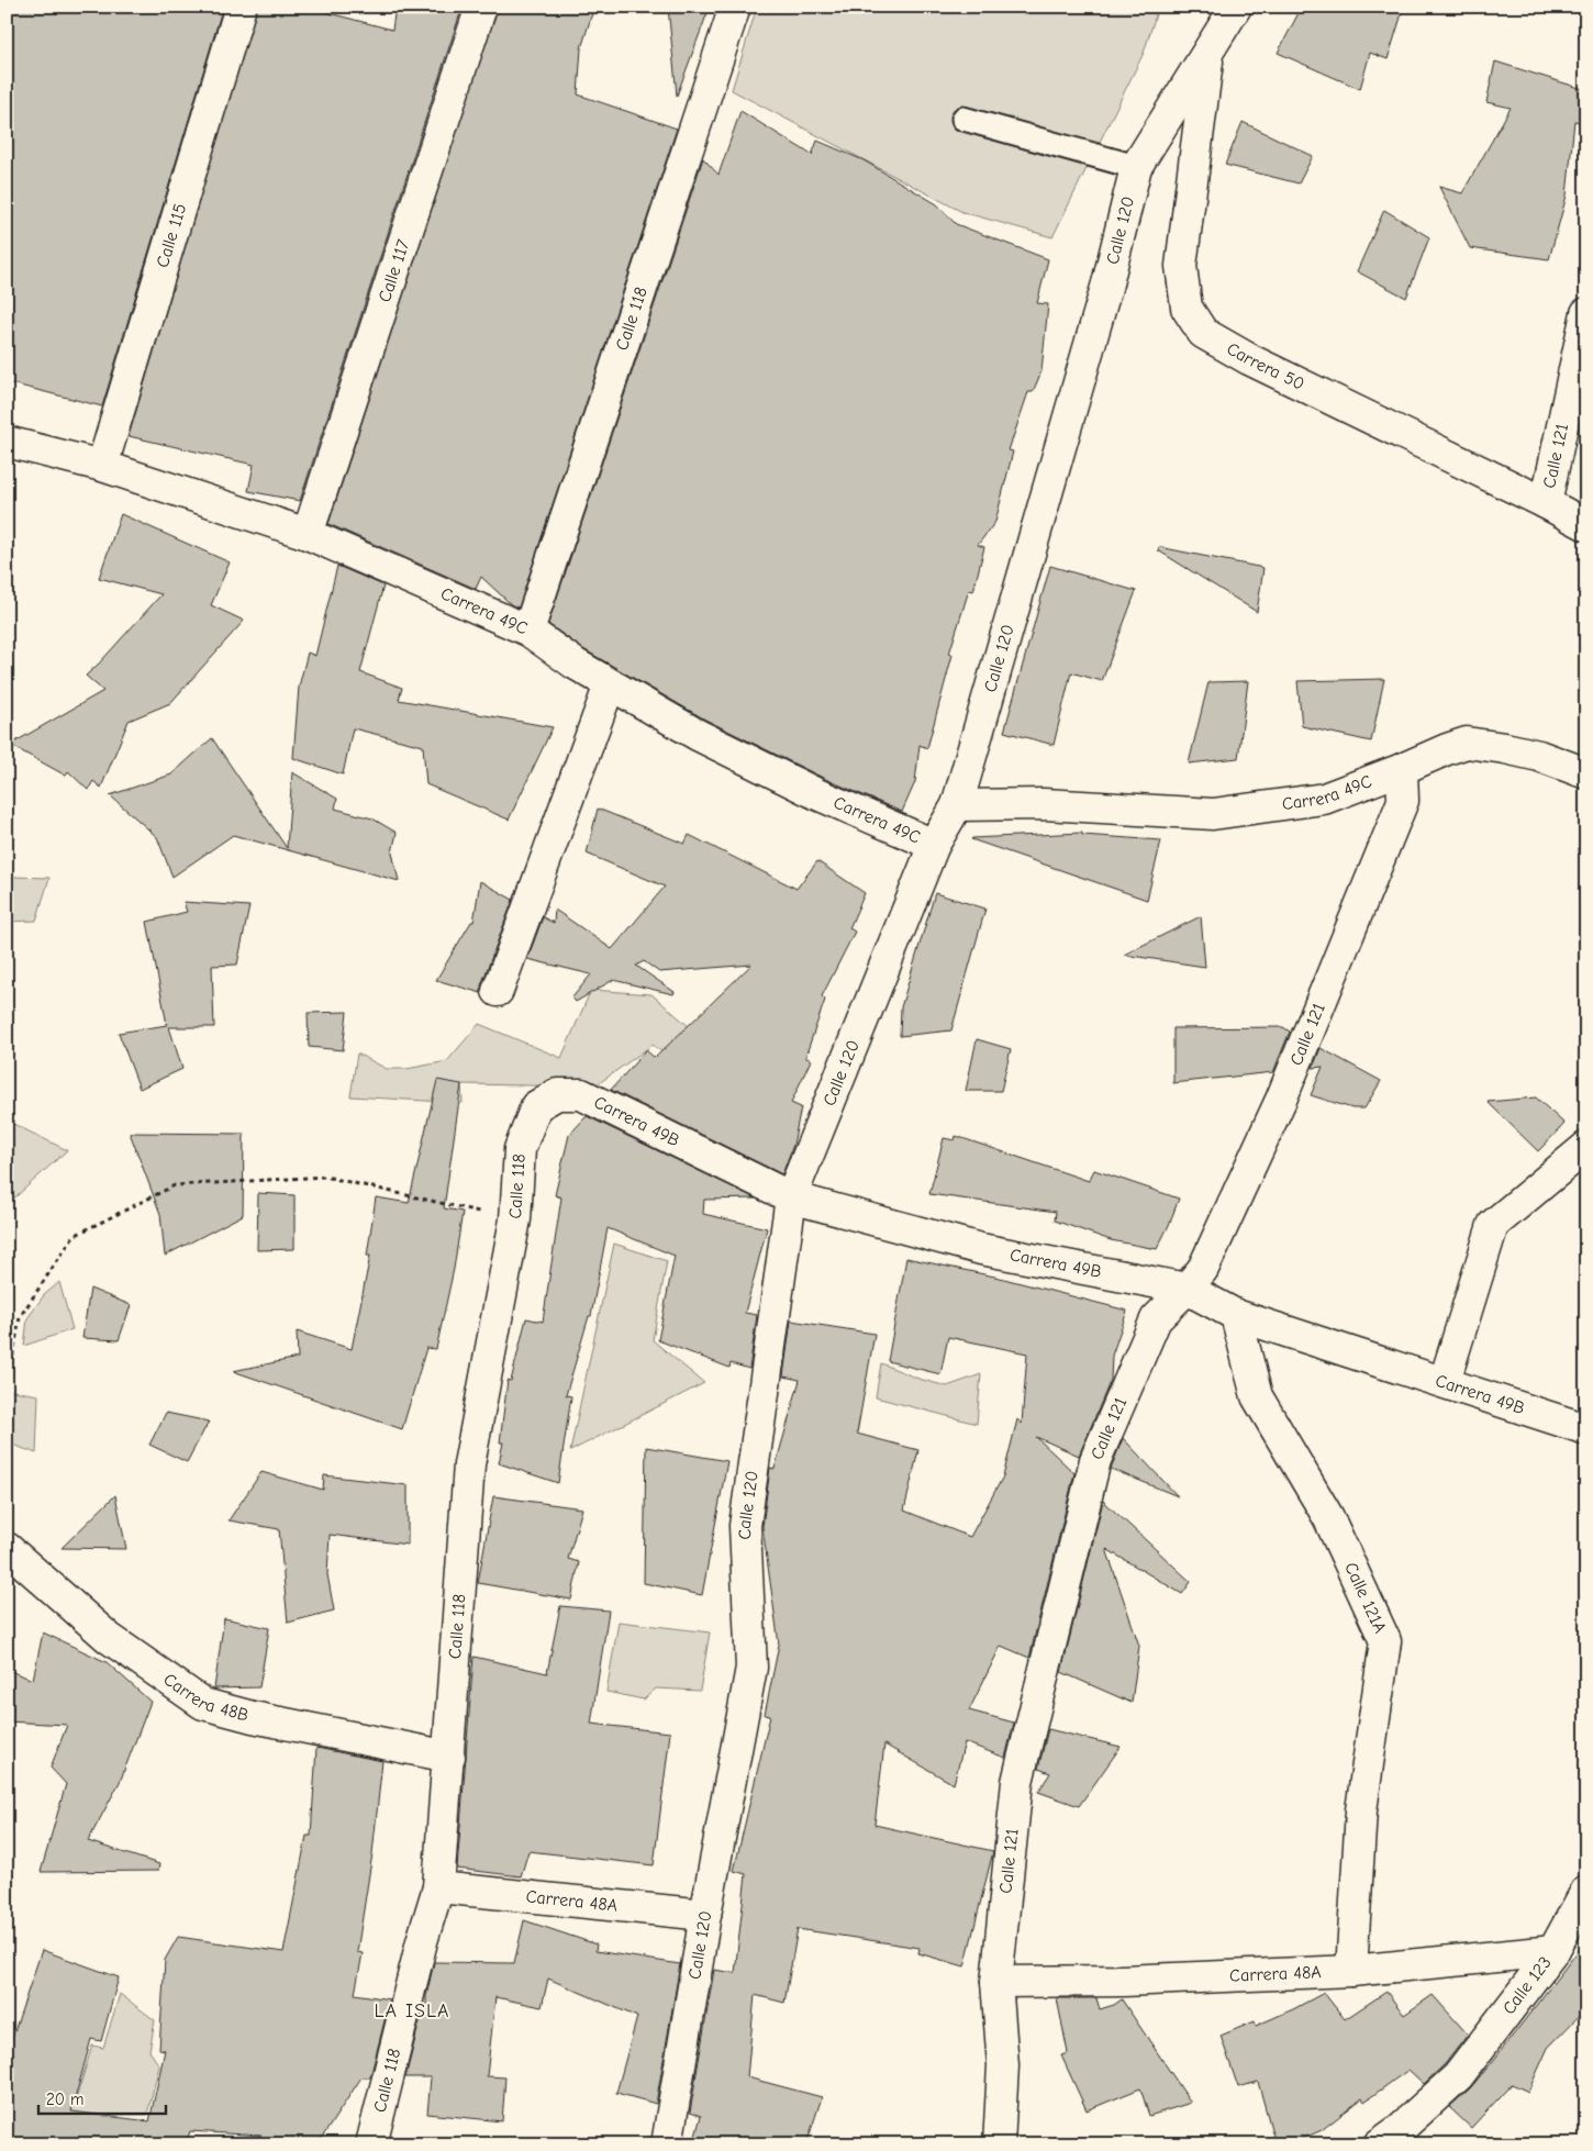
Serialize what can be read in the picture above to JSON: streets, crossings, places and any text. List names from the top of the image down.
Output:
{
  "streets": {
    "street": [
      "Calle 120",
      "Calle 115",
      "Calle 117",
      "Calle 118",
      "Carrera 50",
      "Calle 121",
      "Carrera 49C",
      "Carrera 49B",
      "Calle 121A",
      "Carrera 48B",
      "Carrera 48A",
      "Calle 123"
    ]
  },
  "crossings": [
    ["Calle 120", "Carrera 50"],
    ["Calle 120", "Carrera 49C"],
    ["Calle 120", "Carrera 49B"],
    ["Calle 120", "Carrera 48A"],
    ["Calle 115", "Carrera 49C"],
    ["Calle 117", "Carrera 49C"],
    ["Calle 118", "Carrera 49C"],
    ["Calle 118", "Carrera 49B"],
    ["Calle 118", "Carrera 48B"],
    ["Calle 118", "Carrera 48A"],
    ["Carrera 50", "Calle 121"],
    ["Calle 121", "Carrera 49C"],
    ["Calle 121", "Carrera 49B"],
    ["Calle 121", "Carrera 48A"],
    ["Carrera 49B", "Calle 121A"],
    ["Calle 121A", "Carrera 48A"],
    ["Carrera 48A", "Calle 123"]
  ],
  "districts": ["LA ISLA"],
  "scale_bar": "20 m"
}
